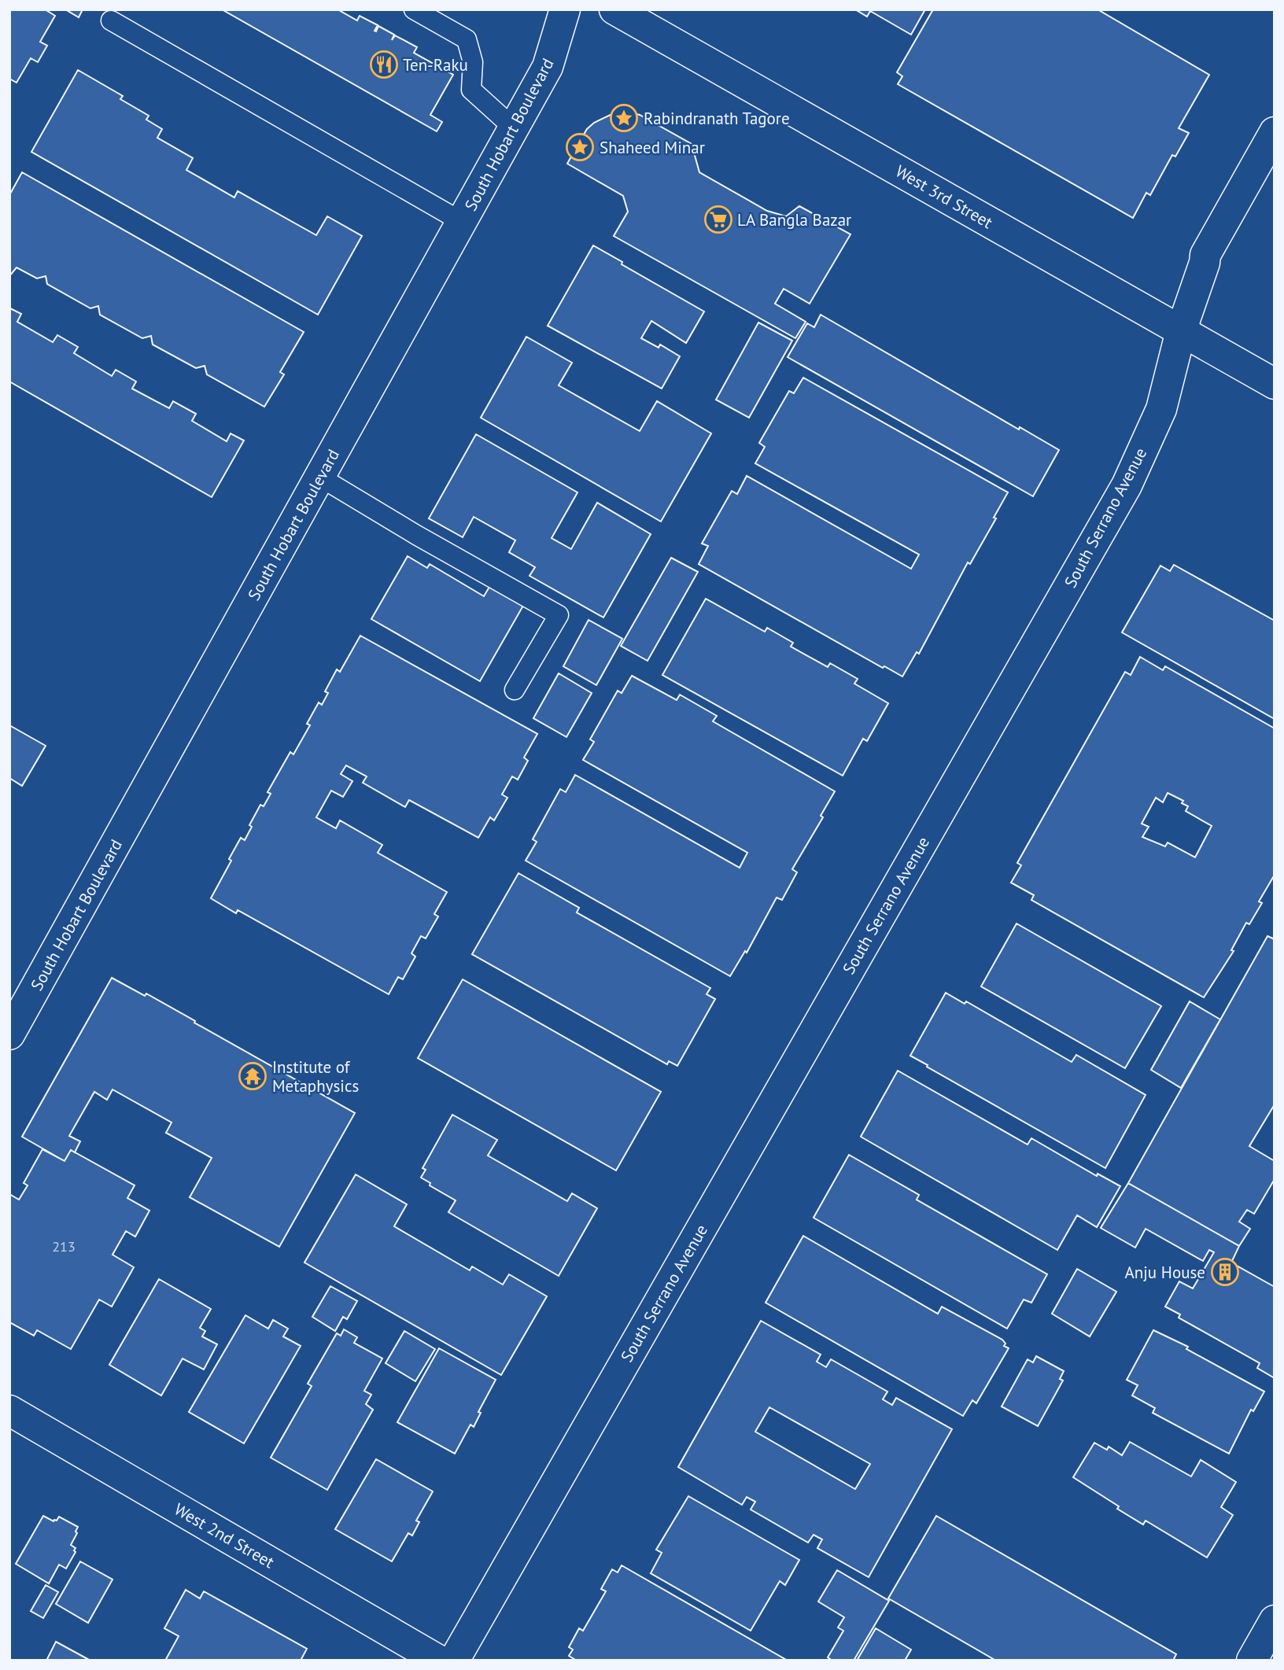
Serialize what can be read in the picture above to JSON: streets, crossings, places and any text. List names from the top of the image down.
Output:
{
  "streets": {
    "street": [
      "South Hobart Boulevard",
      "West 3rd Street",
      "South Serrano Avenue",
      "West 2nd Street"
    ]
  },
  "crossings": [
    ["West 3rd Street", "South Serrano Avenue"]
  ],
  "places": {
    "restaurant": ["Ten-Raku"],
    "place": ["Rabindranath Tagore", "Shaheed Minar"],
    "supermarket": ["LA Bangla Bazar"],
    "temple": ["Institute of Metaphysics"],
    "building": ["Anju House"]
  },
  "house_numbers": ["213"]
}
